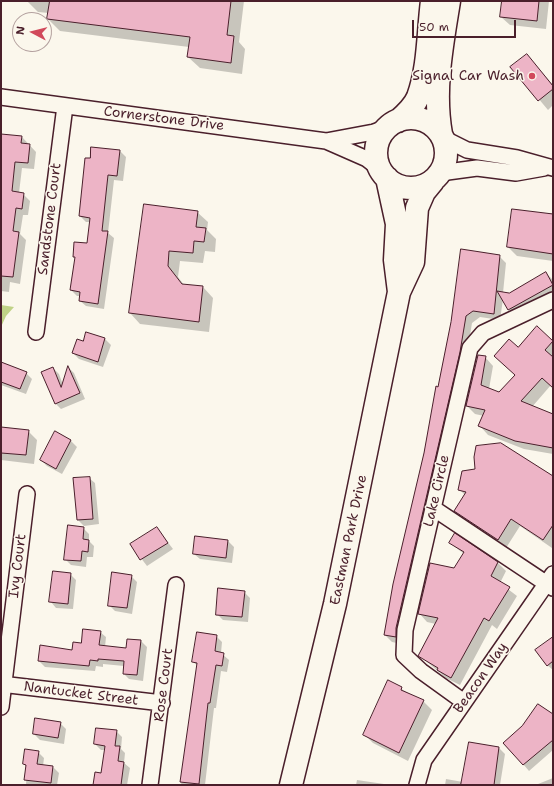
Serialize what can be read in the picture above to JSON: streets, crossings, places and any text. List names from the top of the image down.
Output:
{
  "streets": {
    "street": [
      "Cornerstone Drive",
      "Sandstone Court",
      "Lake Circle",
      "Eastman Park Drive",
      "Ivy Court",
      "Beacon Way",
      "Rose Court",
      "Nantucket Street"
    ]
  },
  "crossings": [
    ["Cornerstone Drive", "Sandstone Court"],
    ["Cornerstone Drive", "Eastman Park Drive"],
    ["Lake Circle", "Beacon Way"],
    ["Ivy Court", "Nantucket Street"],
    ["Rose Court", "Nantucket Street"]
  ],
  "places": ["Signal Car Wash"],
  "scale_bar": "50 m",
  "north": "left"
}
